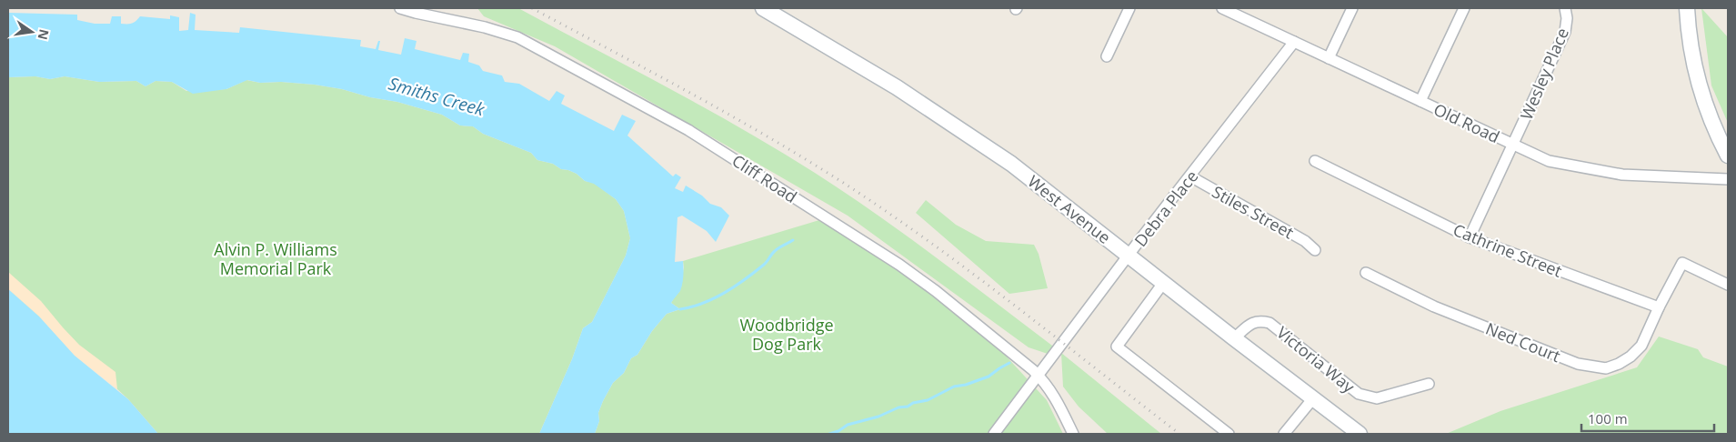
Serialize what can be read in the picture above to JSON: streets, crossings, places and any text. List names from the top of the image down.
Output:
{
  "streets": {
    "street": [
      "Wesley Place",
      "Old Road",
      "Cliff Road",
      "Debra Place",
      "West Avenue",
      "Stiles Street",
      "Cathrine Street",
      "Ned Court",
      "Victoria Way"
    ]
  },
  "crossings": [
    ["Wesley Place", "Old Road"],
    ["Wesley Place", "Cathrine Street"],
    ["Old Road", "Debra Place"],
    ["Cliff Road", "Debra Place"],
    ["Debra Place", "West Avenue"],
    ["Debra Place", "Stiles Street"],
    ["West Avenue", "Victoria Way"],
    ["Cathrine Street", "Ned Court"]
  ],
  "water": ["Smiths Creek"],
  "parks": ["Alvin P. Williams Memorial Park", "Woodbridge Dog Park"],
  "scale_bar": "100 m",
  "north": "right"
}
